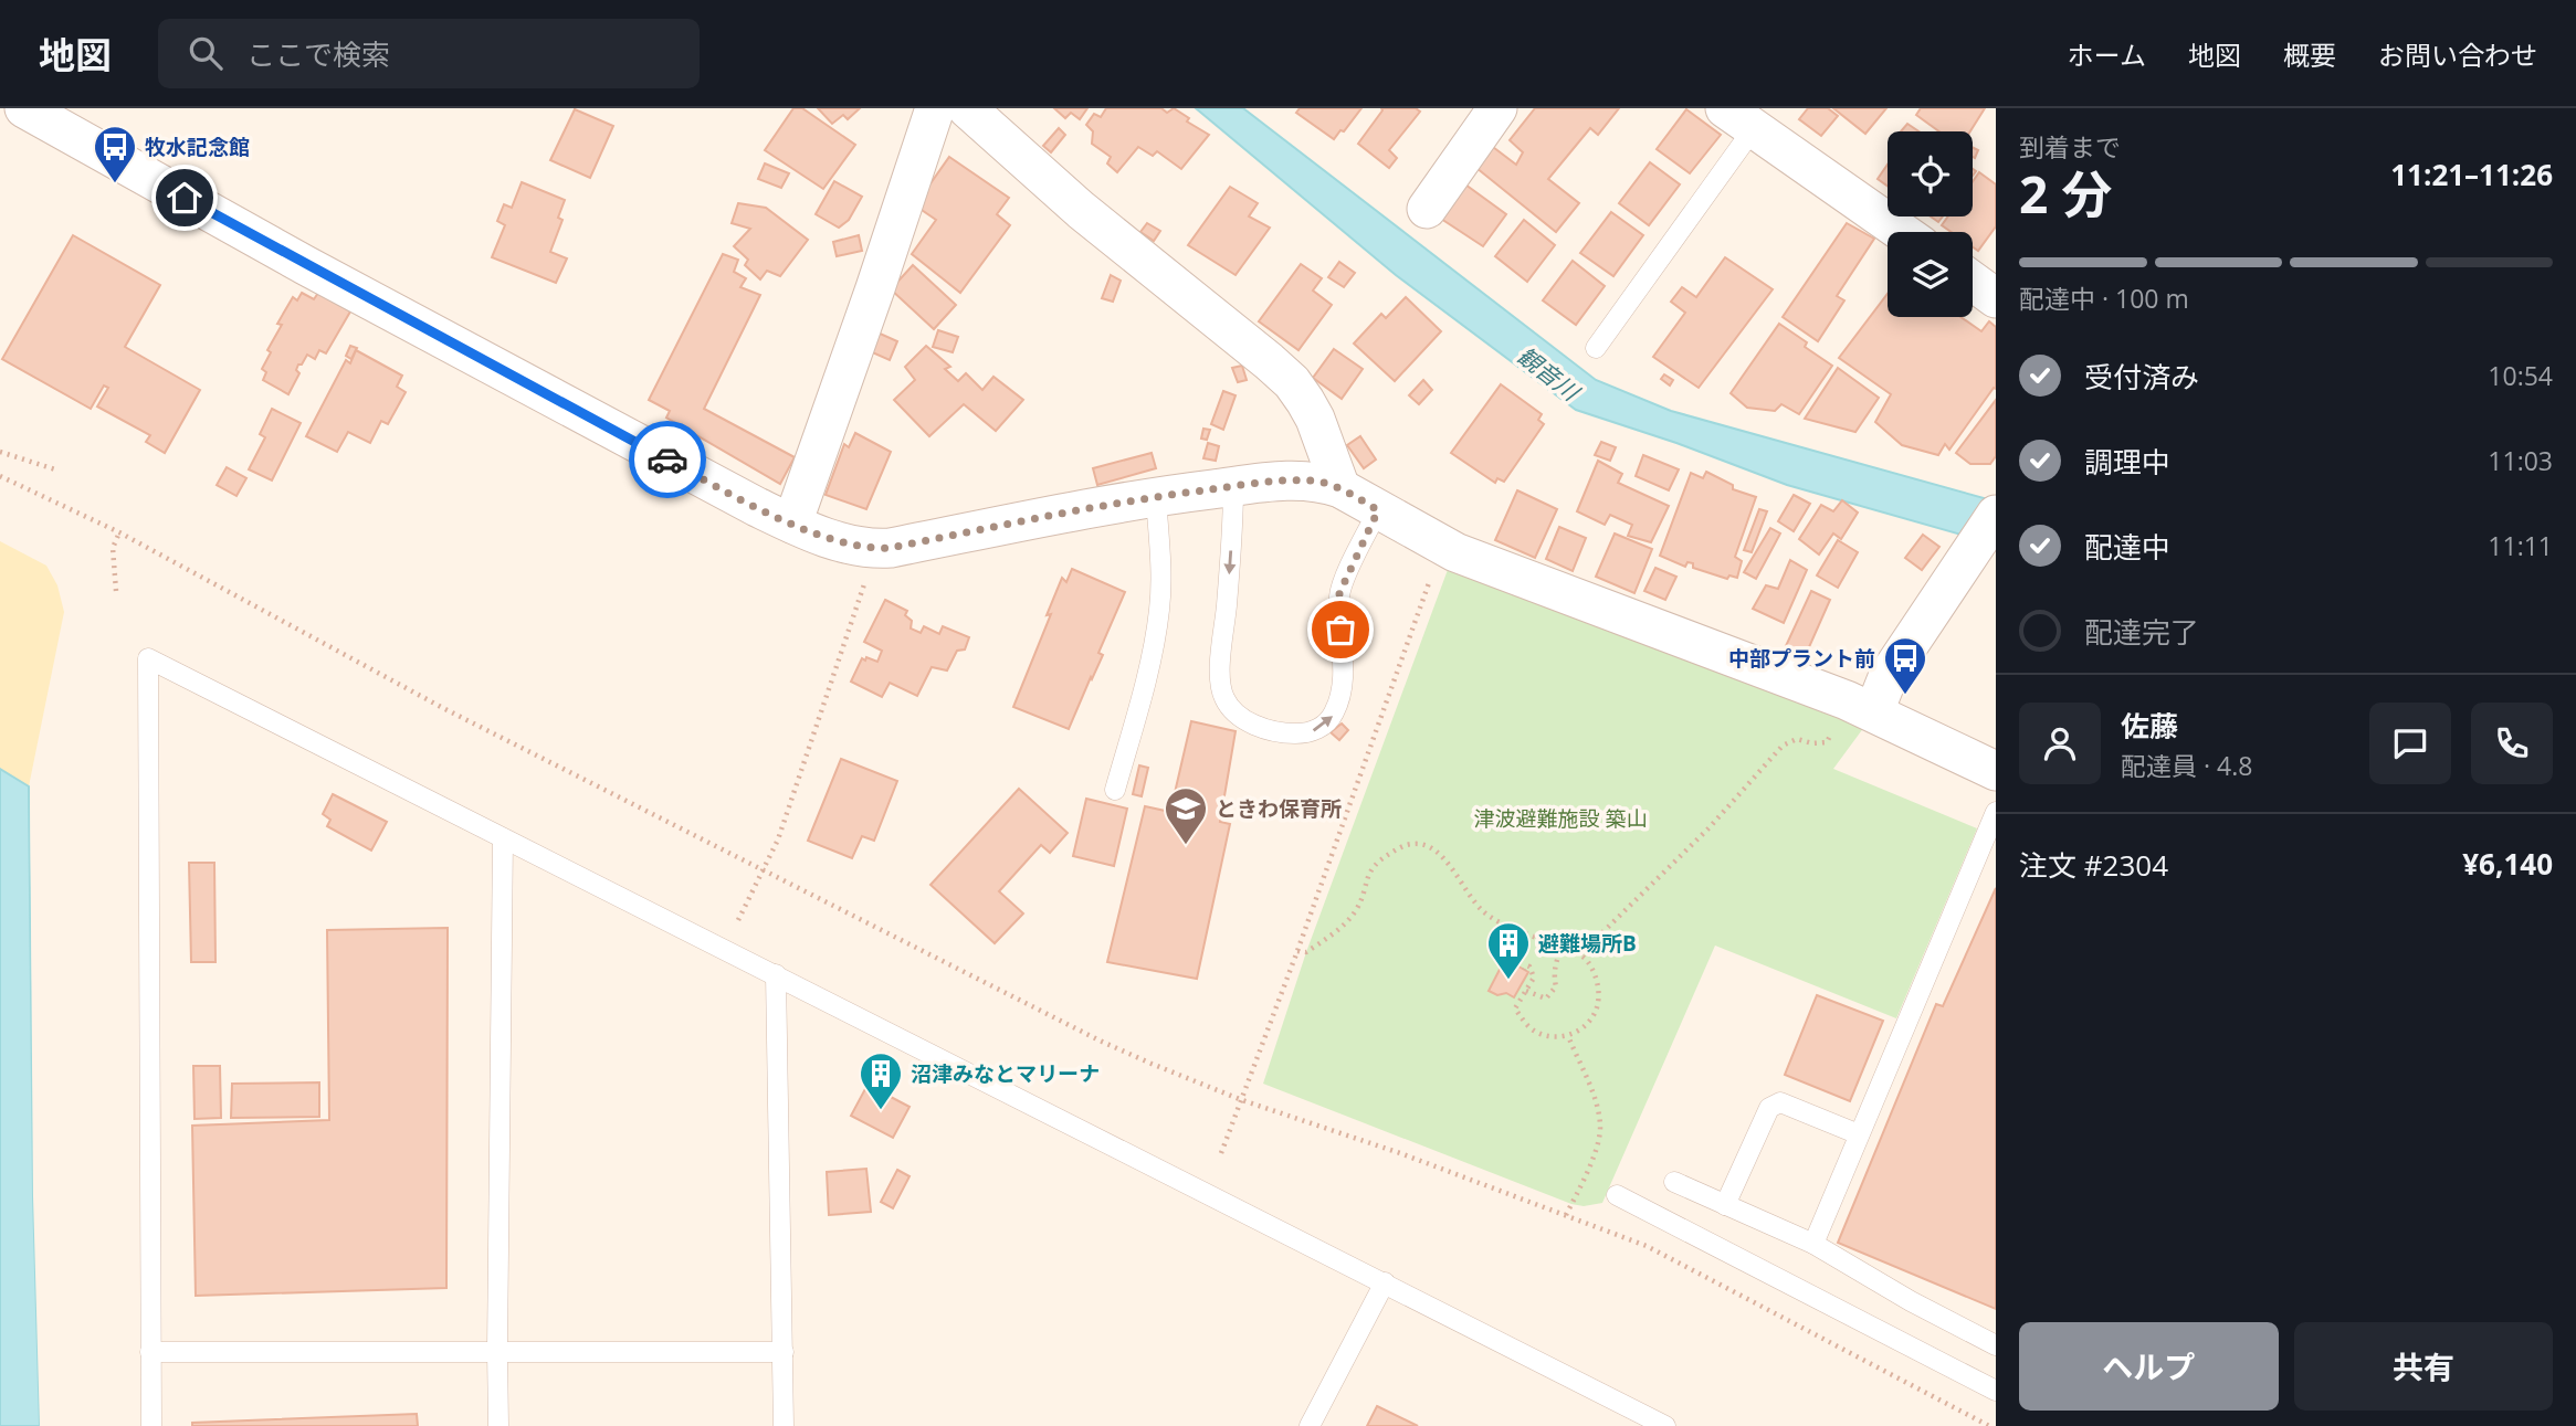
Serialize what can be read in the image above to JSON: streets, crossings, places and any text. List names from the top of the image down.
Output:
{
  "water": ["観音川"],
  "parks": ["津波避難施設 築山"],
  "places": {
    "bus stop": ["牧水記念館", "中部プラント前"],
    "school or university": ["ときわ保育所"],
    "building": ["避難場所B", "沼津みなとマリーナ"]
  },
  "page": {
    "header": "地図",
    "search": "ここで検索",
    "nav": [
      "ホーム",
      "地図",
      "概要",
      "お問い合わせ"
    ],
    "heading": ["2 分", "到着まで", "11:21–11:26"],
    "panel": [
      "佐藤",
      "配達員 · 4.8",
      "注文 #2304",
      "¥6,140"
    ],
    "bar": "配達中 · 100 m",
    "list": [
      ["受付済み", "10:54"],
      ["調理中", "11:03"],
      ["配達中", "11:11"],
      "配達完了"
    ],
    "buttons": ["ヘルプ", "共有"]
  }
}
